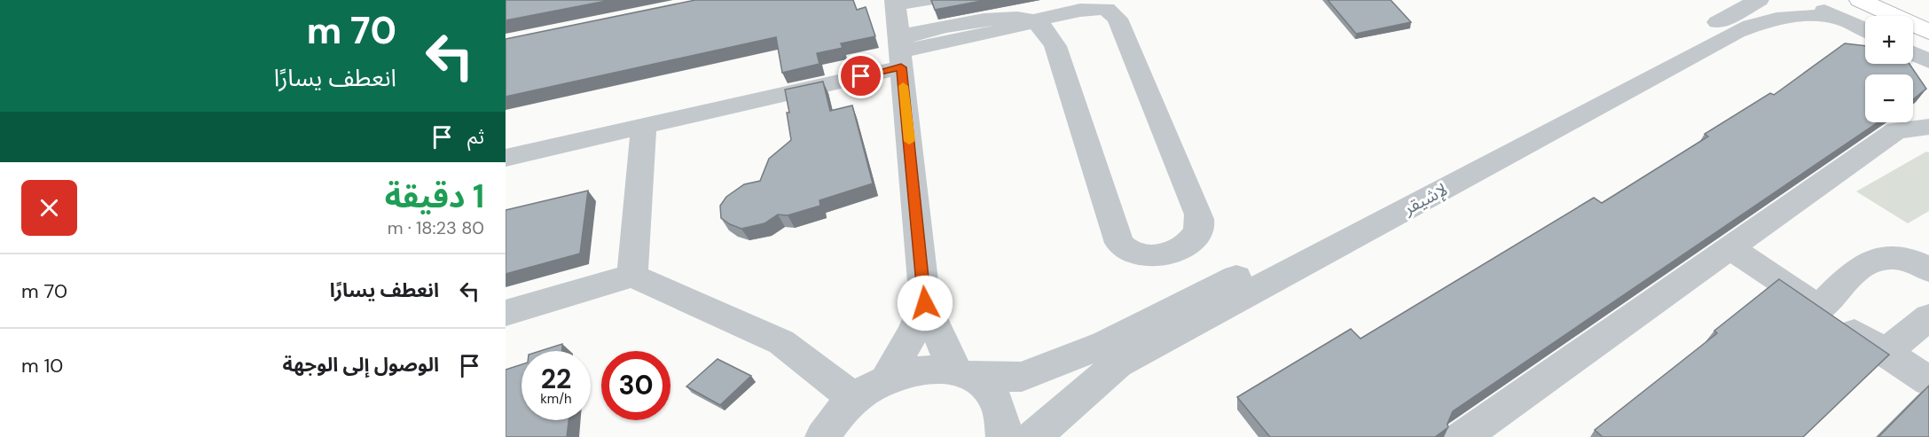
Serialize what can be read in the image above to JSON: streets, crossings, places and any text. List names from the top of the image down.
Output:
{
  "streets": {
    "street": ["لإشيقر"]
  },
  "page": {
    "turn": ["70 m", "انعطف يسارًا"],
    "map_buttons": ["+", "−"],
    "then": "ثم",
    "heading": ["1 دقيقة", "80 m · 18:23"],
    "list": [
      {
        "name": "انعطف يسارًا",
        "value": "70 m"
      },
      {
        "name": "الوصول إلى الوجهة",
        "value": "10 m"
      }
    ],
    "speed": "22 km/h",
    "limit": "30"
  }
}
